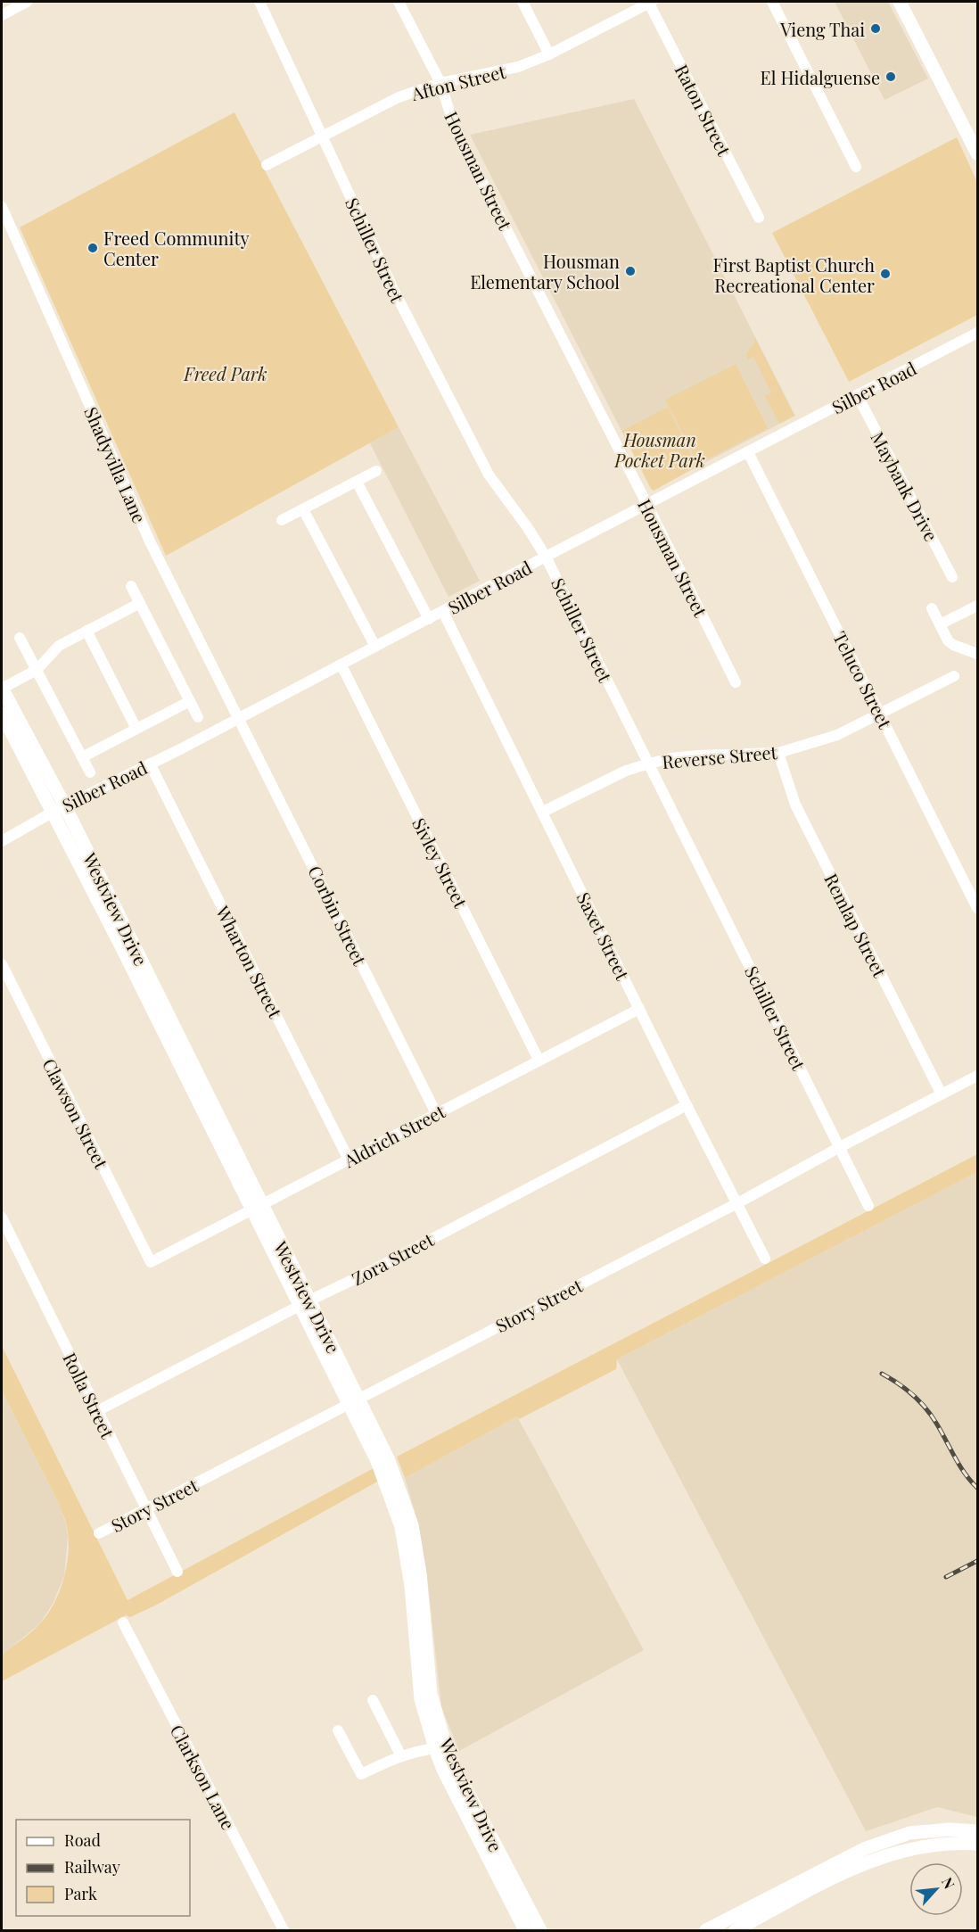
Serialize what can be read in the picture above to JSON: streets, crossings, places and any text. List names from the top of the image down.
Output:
{
  "streets": {
    "main road": ["Westview Drive"],
    "street": [
      "Afton Street",
      "Raton Street",
      "Housman Street",
      "Schiller Street",
      "Silber Road",
      "Shadyvilla Lane",
      "Maybank Drive",
      "Teluco Street",
      "Reverse Street",
      "Sivley Street",
      "Corbin Street",
      "Remlap Street",
      "Saxet Street",
      "Wharton Street",
      "Clawson Street",
      "Aldrich Street",
      "Zora Street",
      "Story Street",
      "Rolla Street",
      "Clarkson Lane"
    ]
  },
  "crossings": [
    ["Afton Street", "Raton Street"],
    ["Afton Street", "Housman Street"],
    ["Afton Street", "Schiller Street"],
    ["Housman Street", "Silber Road"],
    ["Schiller Street", "Silber Road"],
    ["Schiller Street", "Reverse Street"],
    ["Schiller Street", "Story Street"],
    ["Silber Road", "Shadyvilla Lane"],
    ["Silber Road", "Maybank Drive"],
    ["Silber Road", "Teluco Street"],
    ["Silber Road", "Sivley Street"],
    ["Silber Road", "Westview Drive"],
    ["Silber Road", "Corbin Street"],
    ["Silber Road", "Saxet Street"],
    ["Silber Road", "Wharton Street"],
    ["Shadyvilla Lane", "Corbin Street"],
    ["Teluco Street", "Reverse Street"],
    ["Reverse Street", "Remlap Street"],
    ["Reverse Street", "Saxet Street"],
    ["Sivley Street", "Aldrich Street"],
    ["Westview Drive", "Aldrich Street"],
    ["Westview Drive", "Zora Street"],
    ["Westview Drive", "Story Street"],
    ["Corbin Street", "Aldrich Street"],
    ["Remlap Street", "Story Street"],
    ["Saxet Street", "Aldrich Street"],
    ["Saxet Street", "Zora Street"],
    ["Saxet Street", "Story Street"],
    ["Wharton Street", "Aldrich Street"],
    ["Clawson Street", "Aldrich Street"],
    ["Zora Street", "Rolla Street"],
    ["Story Street", "Rolla Street"]
  ],
  "parks": ["Freed Park", "Housman Pocket Park"],
  "places": [
    "Vieng Thai",
    "El Hidalguense",
    "Freed Community Center",
    "Housman Elementary School",
    "First Baptist Church Recreational Center"
  ],
  "legend": ["Road", "Railway", "Park"],
  "north": "top right"
}
